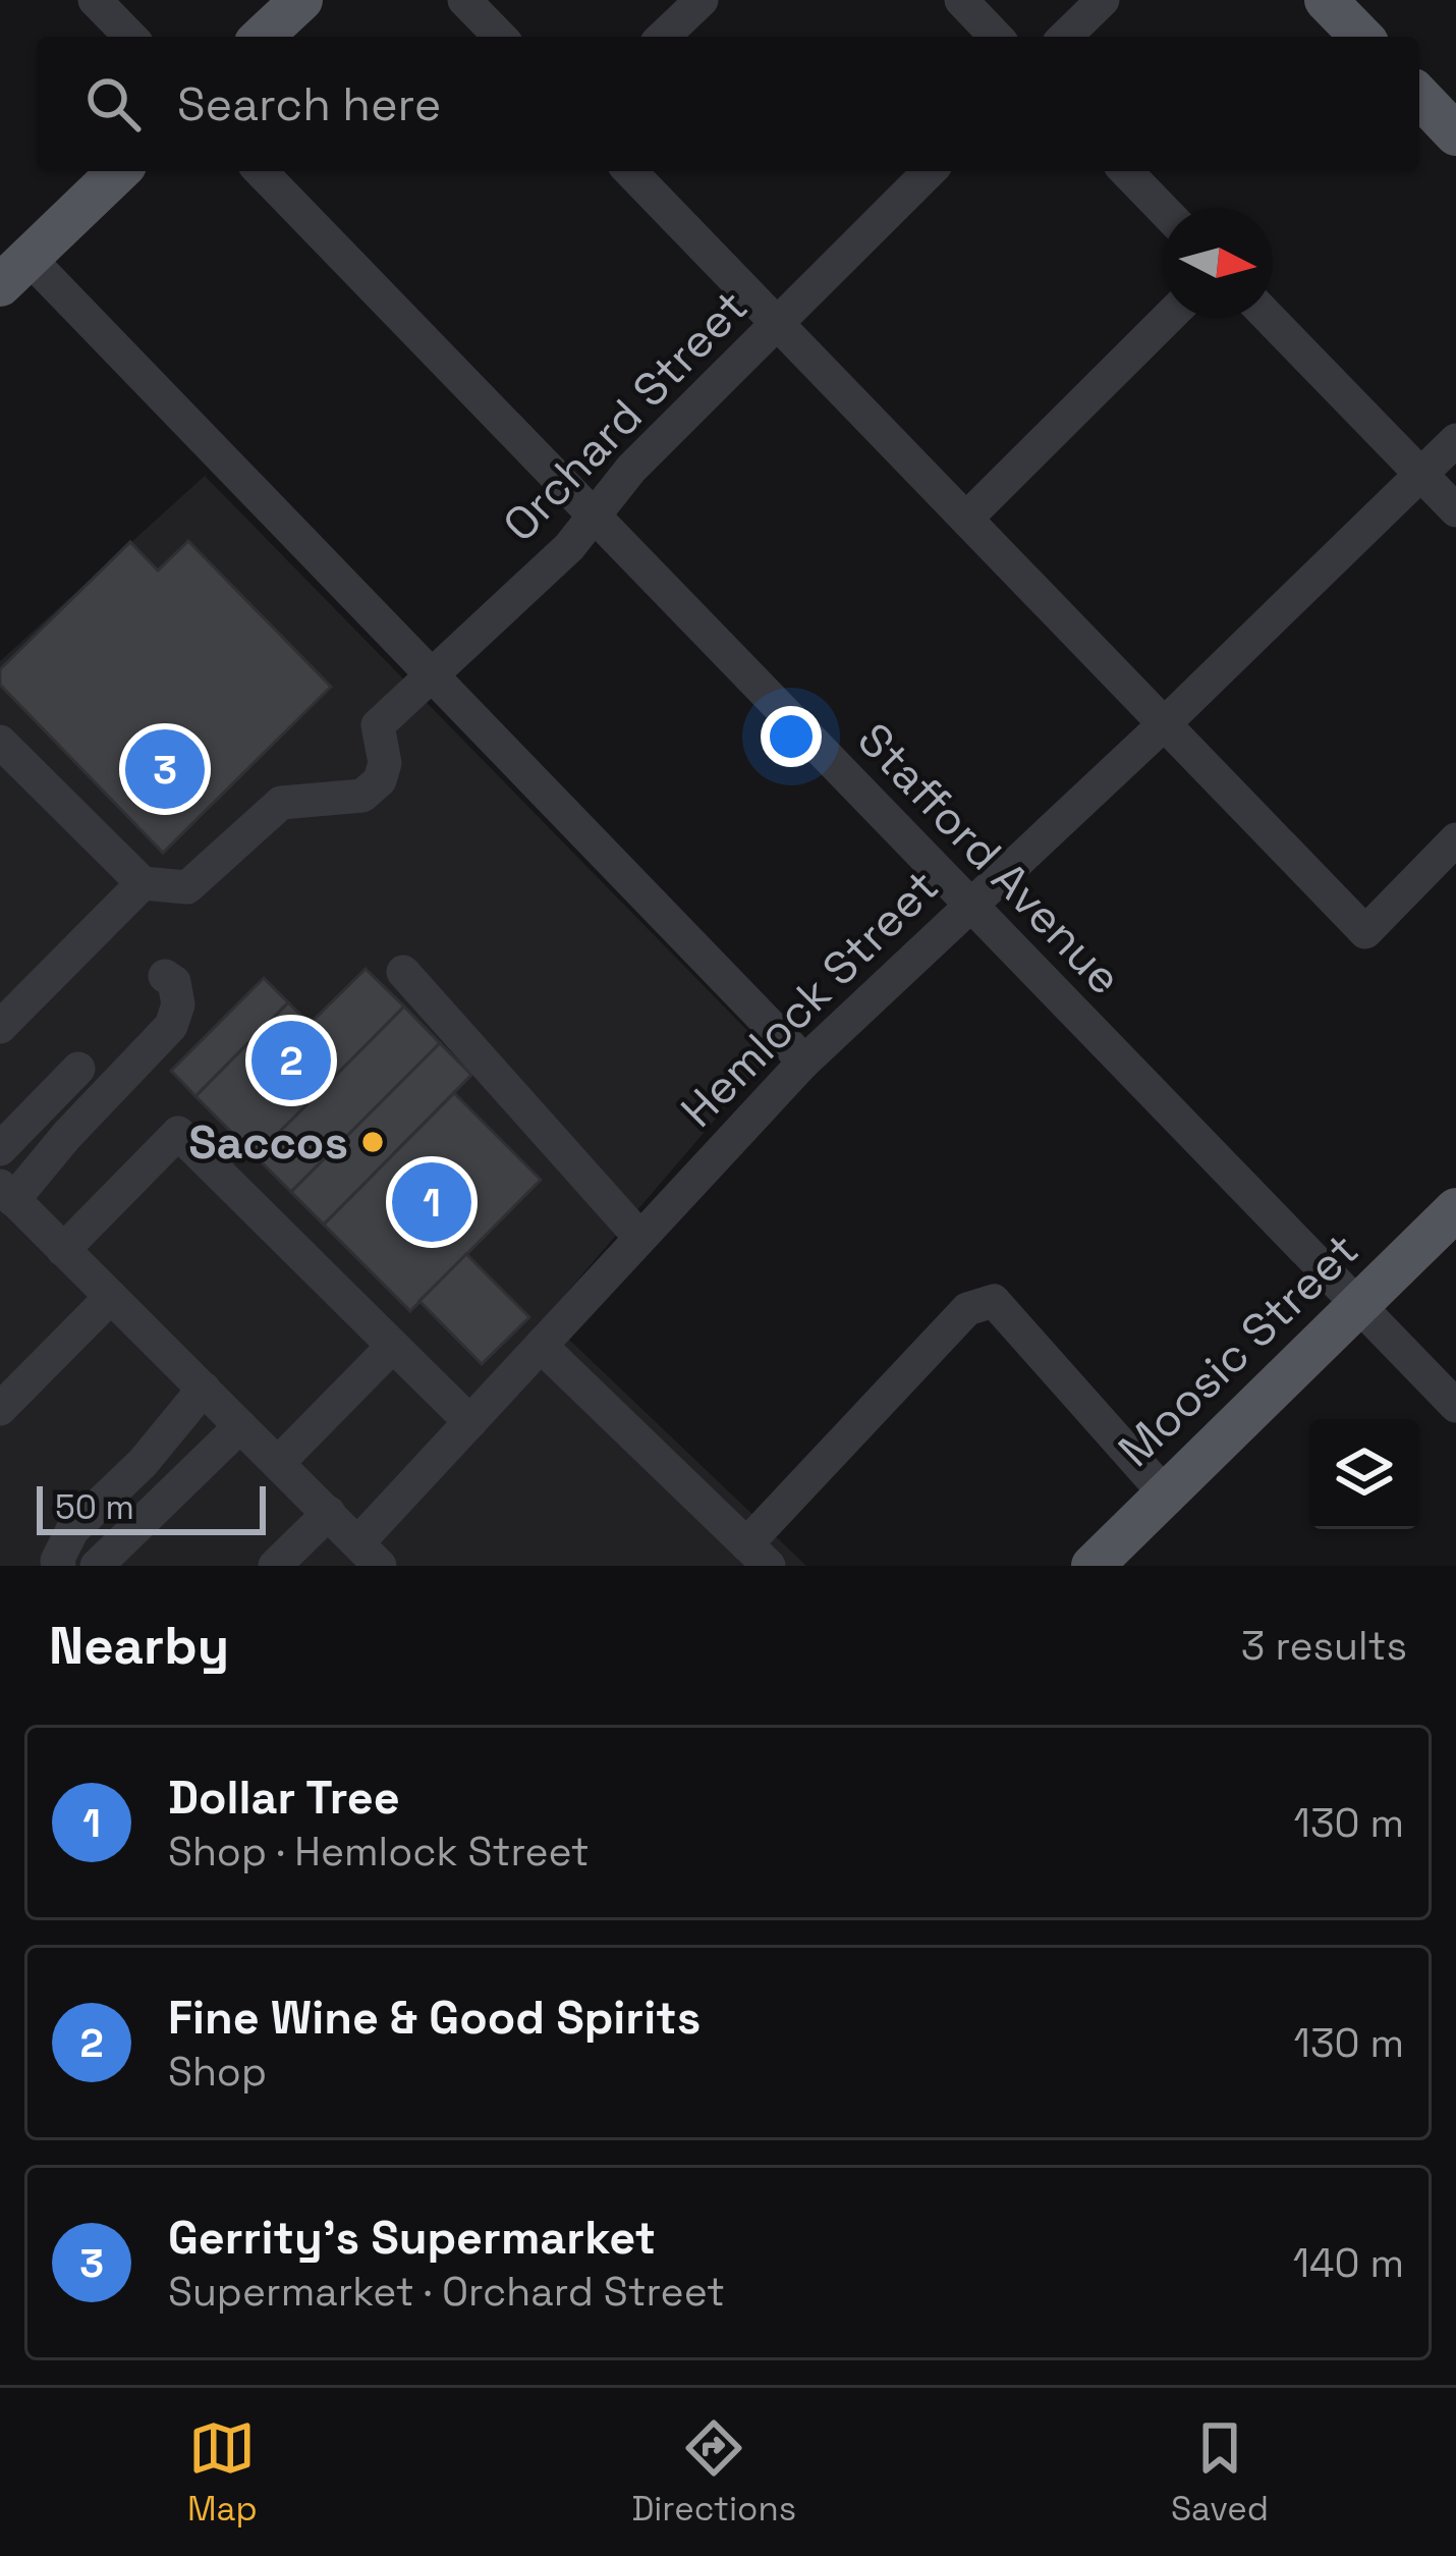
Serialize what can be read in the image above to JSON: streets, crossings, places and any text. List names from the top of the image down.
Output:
{
  "streets": {
    "main road": ["Moosic Street"],
    "street": ["Orchard Street", "Stafford Avenue", "Hemlock Street"]
  },
  "crossings": [
    ["Orchard Street", "Stafford Avenue"],
    ["Stafford Avenue", "Hemlock Street"],
    ["Stafford Avenue", "Moosic Street"]
  ],
  "places": ["Saccos"],
  "scale_bar": "50 m",
  "north": "right",
  "page": {
    "search": "Search here",
    "pins": ["3", "2", "1"],
    "scale": "50 m",
    "heading": ["Nearby", "3 results"],
    "list": [
      {
        "mark": "1",
        "name": "Dollar Tree",
        "note": "Shop · Hemlock Street",
        "value": "130 m"
      },
      {
        "mark": "2",
        "name": "Fine Wine & Good Spirits",
        "note": "Shop",
        "value": "130 m"
      },
      {
        "mark": "3",
        "name": "Gerrity's Supermarket",
        "note": "Supermarket · Orchard Street",
        "value": "140 m"
      }
    ],
    "nav": ["Map", "Directions", "Saved"]
  }
}
